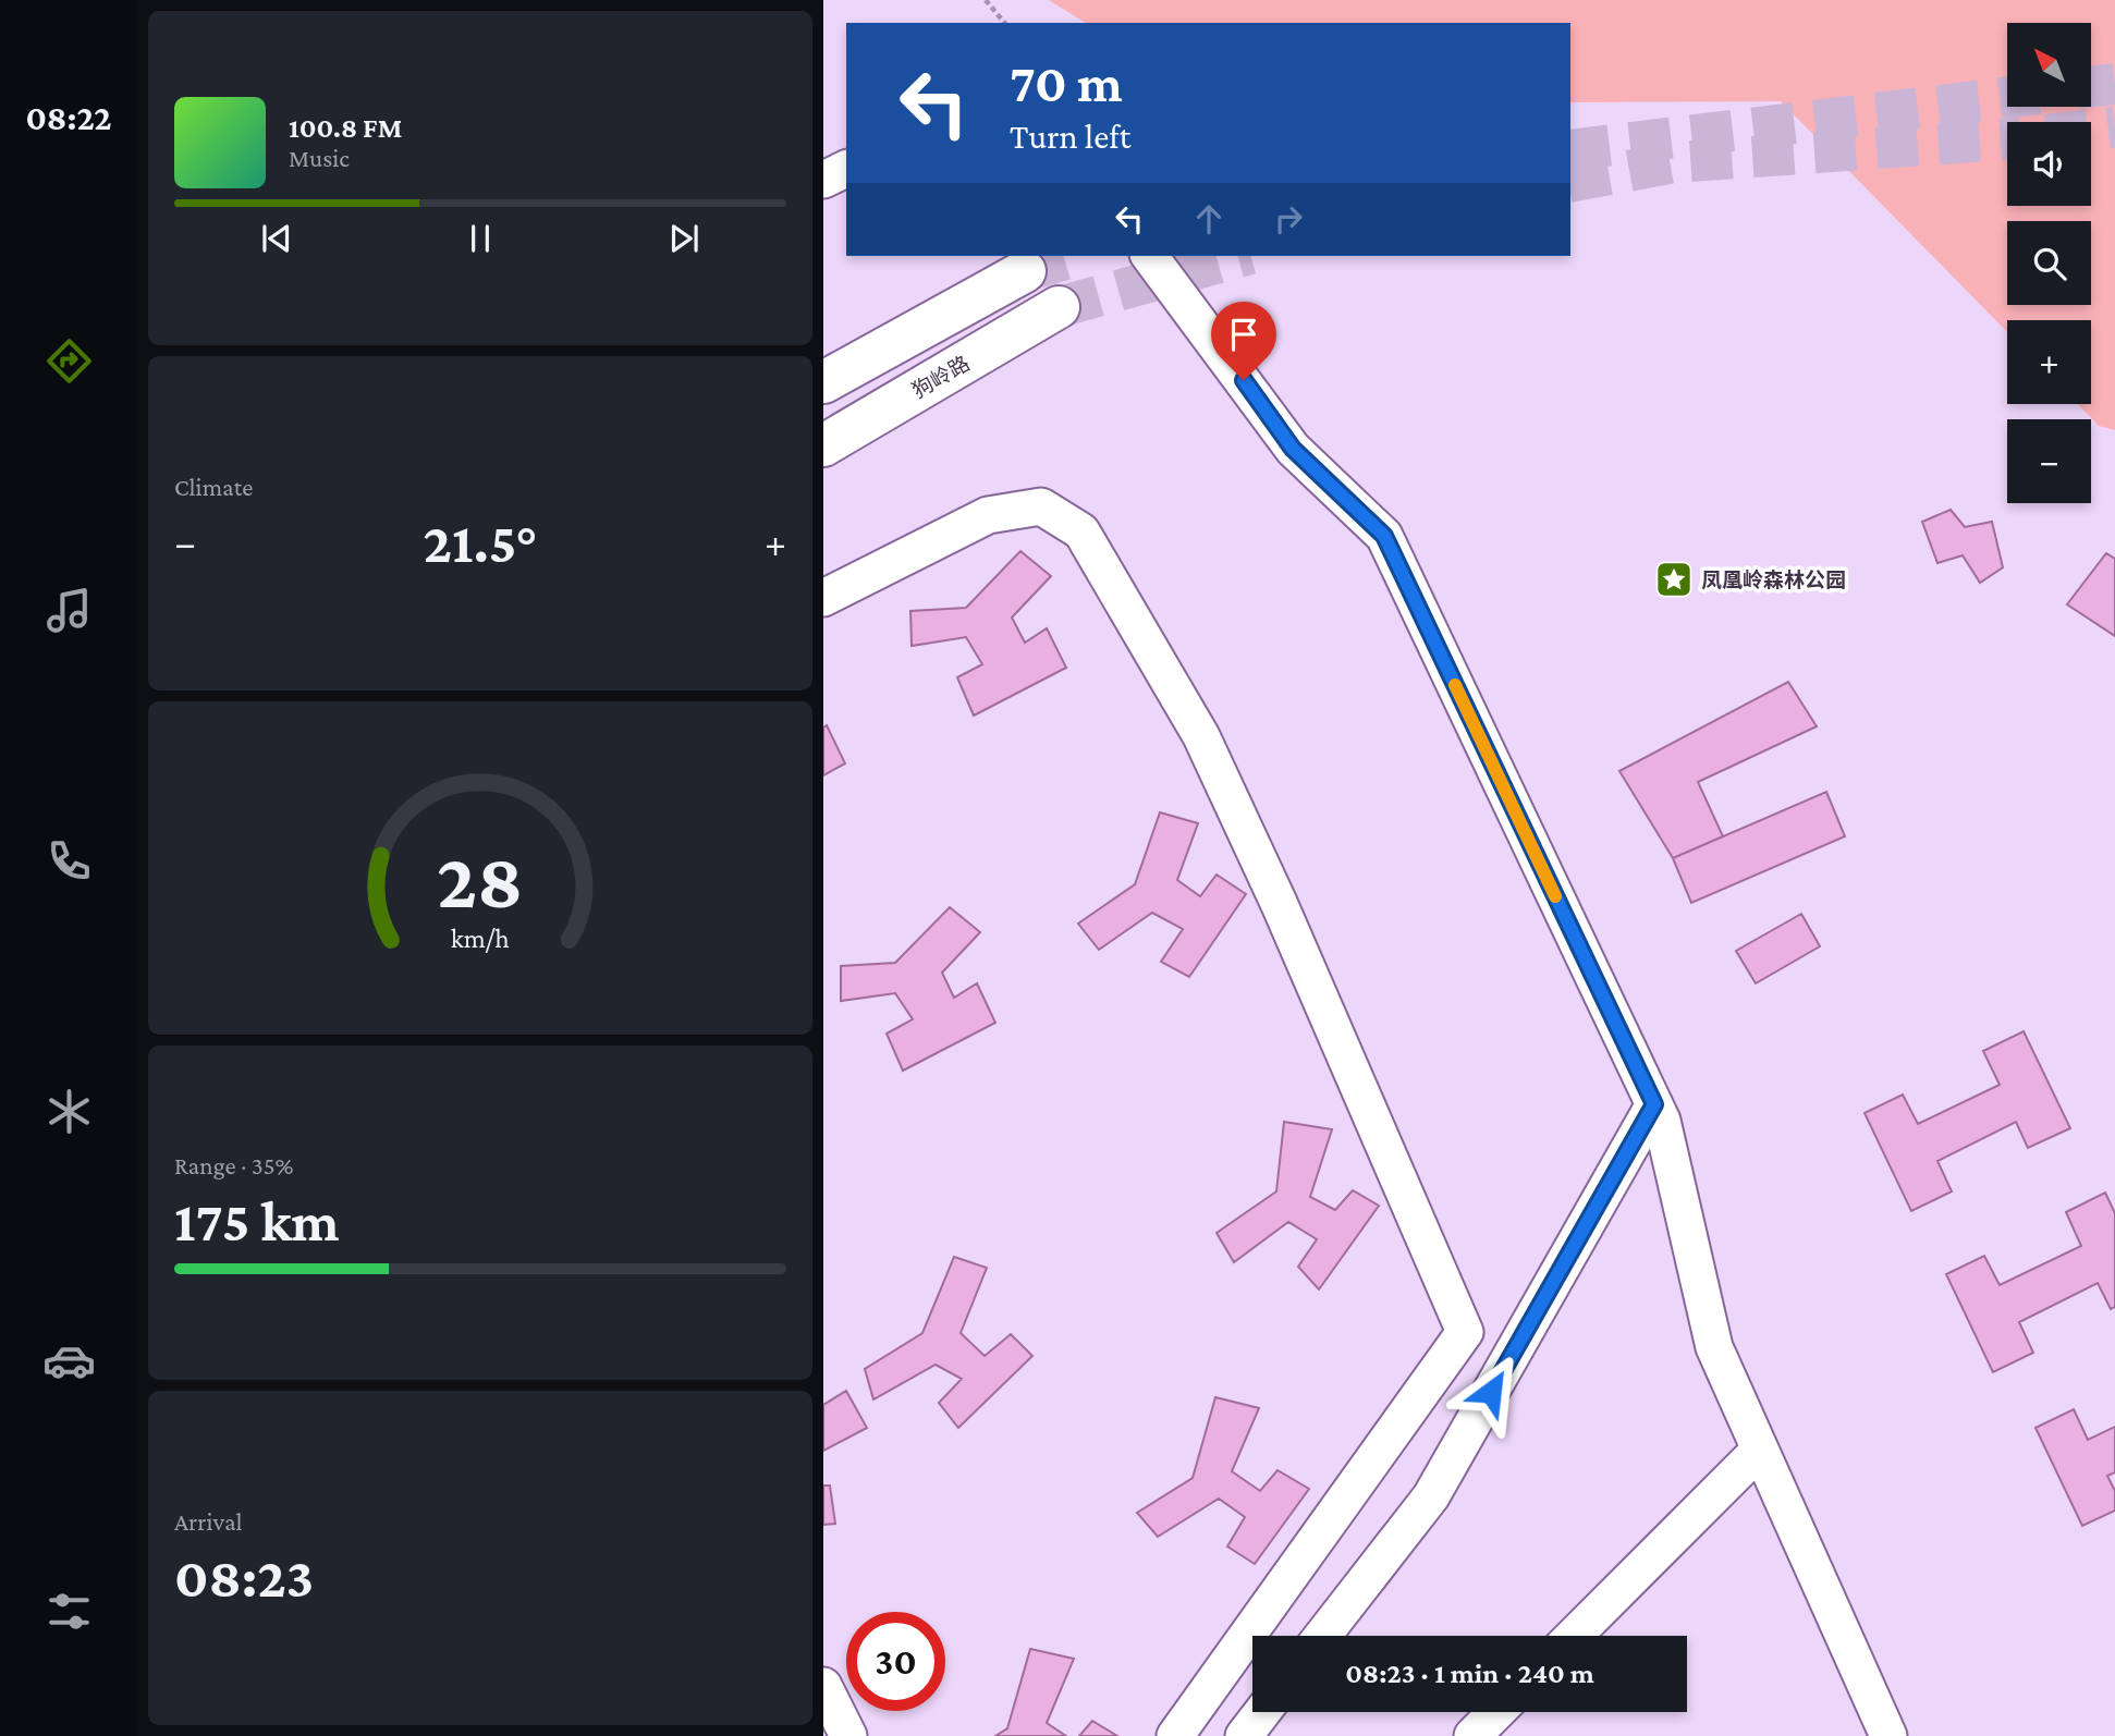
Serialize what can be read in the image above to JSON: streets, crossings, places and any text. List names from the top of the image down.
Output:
{
  "streets": {
    "main road": ["狗岭路"]
  },
  "places": {
    "place": ["凤凰岭森林公园"]
  },
  "north": "top left",
  "page": {
    "tabs": "08:22",
    "map_buttons": ["+", "−"],
    "turn": ["70 m", "Turn left"],
    "song": ["100.8 FM", "Music"],
    "tile": [
      "Climate",
      ["Range · 35%", "175 km"],
      ["Arrival", "08:23"]
    ],
    "heat": ["−", "21.5°", "+"],
    "limit": "30",
    "trip": "08:23 · 1 min · 240 m",
    "gauge": ["28", "km/h"]
  }
}
